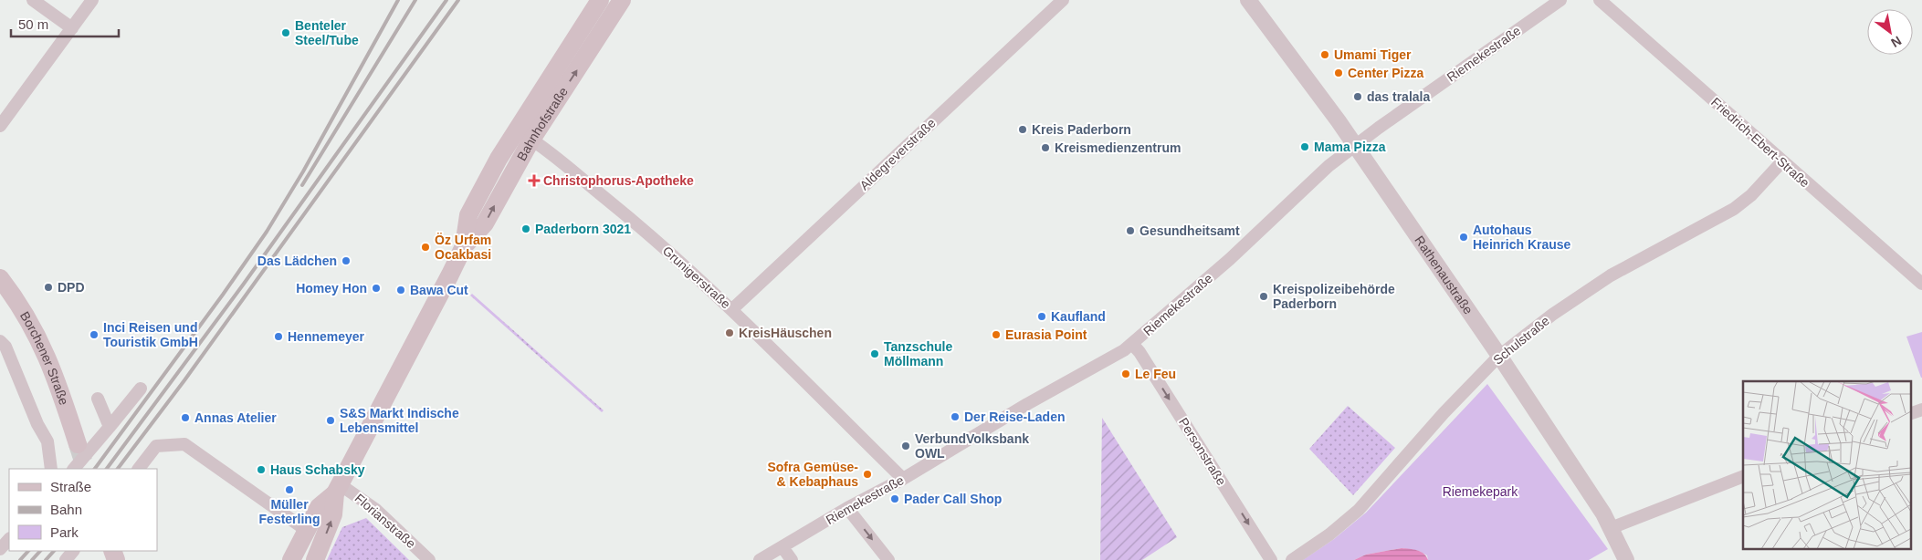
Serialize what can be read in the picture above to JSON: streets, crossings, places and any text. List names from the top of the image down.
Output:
{
  "streets": {
    "main road": ["Bahnhofstraße", "Borchener Straße"],
    "street": [
      "Riemekestraße",
      "Friedrich-Ebert-Straße",
      "Aldegreverstraße",
      "Rathenaustraße",
      "Grunigerstraße",
      "Schulstraße",
      "Personstraße",
      "Florianstraße"
    ]
  },
  "crossings": [
    ["Riemekestraße", "Rathenaustraße"],
    ["Riemekestraße", "Grunigerstraße"],
    ["Riemekestraße", "Personstraße"],
    ["Bahnhofstraße", "Grunigerstraße"],
    ["Bahnhofstraße", "Florianstraße"],
    ["Friedrich-Ebert-Straße", "Schulstraße"],
    ["Aldegreverstraße", "Grunigerstraße"],
    ["Rathenaustraße", "Schulstraße"]
  ],
  "one_way": ["Personstraße"],
  "parks": ["Riemekepark"],
  "places": {
    "other": [
      "Benteler Steel/Tube",
      "Umami Tiger",
      "Center Pizza",
      "das tralala",
      "Kreis Paderborn",
      "Mama Pizza",
      "Kreismedienzentrum",
      "Paderborn 3021",
      "Gesundheitsamt",
      "Autohaus Heinrich Krause",
      "Öz Urfam Ocakbasi",
      "Das Lädchen",
      "DPD",
      "Homey Hon",
      "Bawa Cut",
      "Kreispolizeibehörde Paderborn",
      "Kaufland",
      "KreisHäuschen",
      "Inci Reisen und Touristik GmbH",
      "Eurasia Point",
      "Hennemeyer",
      "Tanzschule Möllmann",
      "Le Feu",
      "Der Reise-Laden",
      "Annas Atelier",
      "S&S Markt Indische Lebensmittel",
      "VerbundVolksbank OWL",
      "Haus Schabsky",
      "Sofra Gemüse- & Kebaphaus",
      "Müller Festerling",
      "Pader Call Shop"
    ],
    "health": ["Christophorus-Apotheke"]
  },
  "legend": ["Straße", "Bahn", "Park"],
  "scale_bar": "50 m",
  "north": "bottom right"
}
